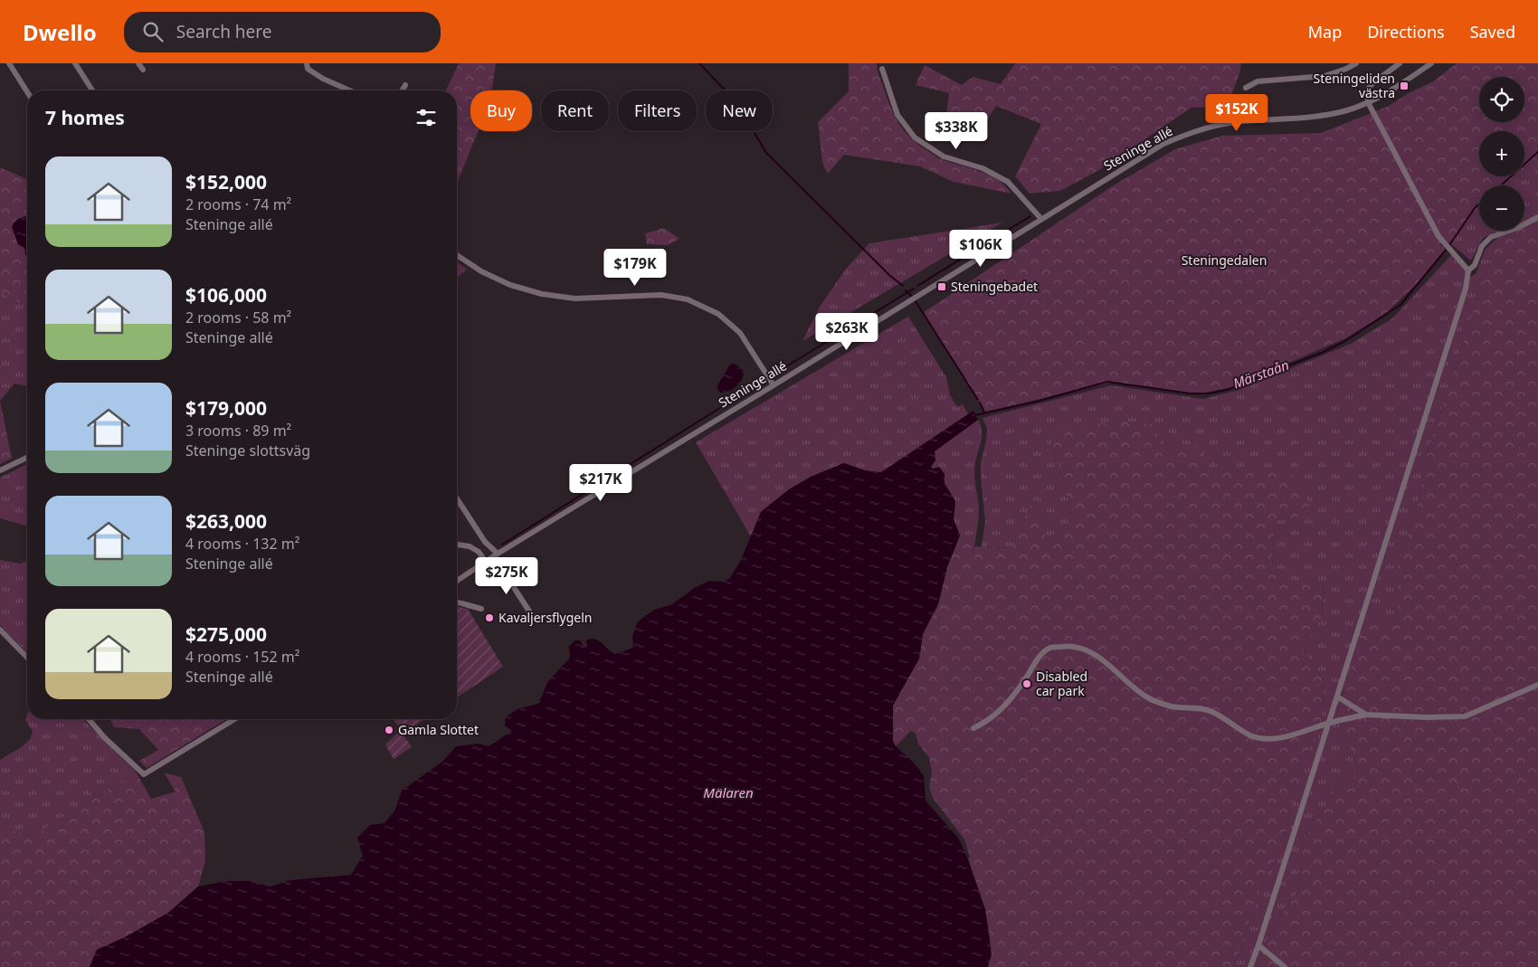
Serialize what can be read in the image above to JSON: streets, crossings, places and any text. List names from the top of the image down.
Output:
{
  "streets": {
    "street": ["Steninge allé"]
  },
  "water": ["Märstaån", "Mälaren"],
  "parks": ["Steningedalen"],
  "places": {
    "transit": ["Steningeliden västra", "Steningebadet"],
    "other": ["Kavaljersflygeln", "Disabled car park", "Gamla Slottet"]
  },
  "page": {
    "header": "Dwello",
    "search": "Search here",
    "nav": ["Map", "Directions", "Saved"],
    "map_buttons": ["+", "−"],
    "chip": [
      "Buy",
      "Rent",
      "Filters",
      "New"
    ],
    "heading": "7 homes",
    "price": [
      "$152K",
      "$338K",
      "$106K",
      "$179K",
      "$263K",
      "$217K",
      "$275K"
    ],
    "list": [
      {
        "name": "$152,000",
        "note": "2 rooms · 74 m² · Steninge allé"
      },
      {
        "name": "$106,000",
        "note": "2 rooms · 58 m² · Steninge allé"
      },
      {
        "name": "$179,000",
        "note": "3 rooms · 89 m² · Steninge slottsväg"
      },
      {
        "name": "$263,000",
        "note": "4 rooms · 132 m² · Steninge allé"
      },
      {
        "name": "$275,000",
        "note": "4 rooms · 152 m² · Steninge allé"
      }
    ]
  }
}
